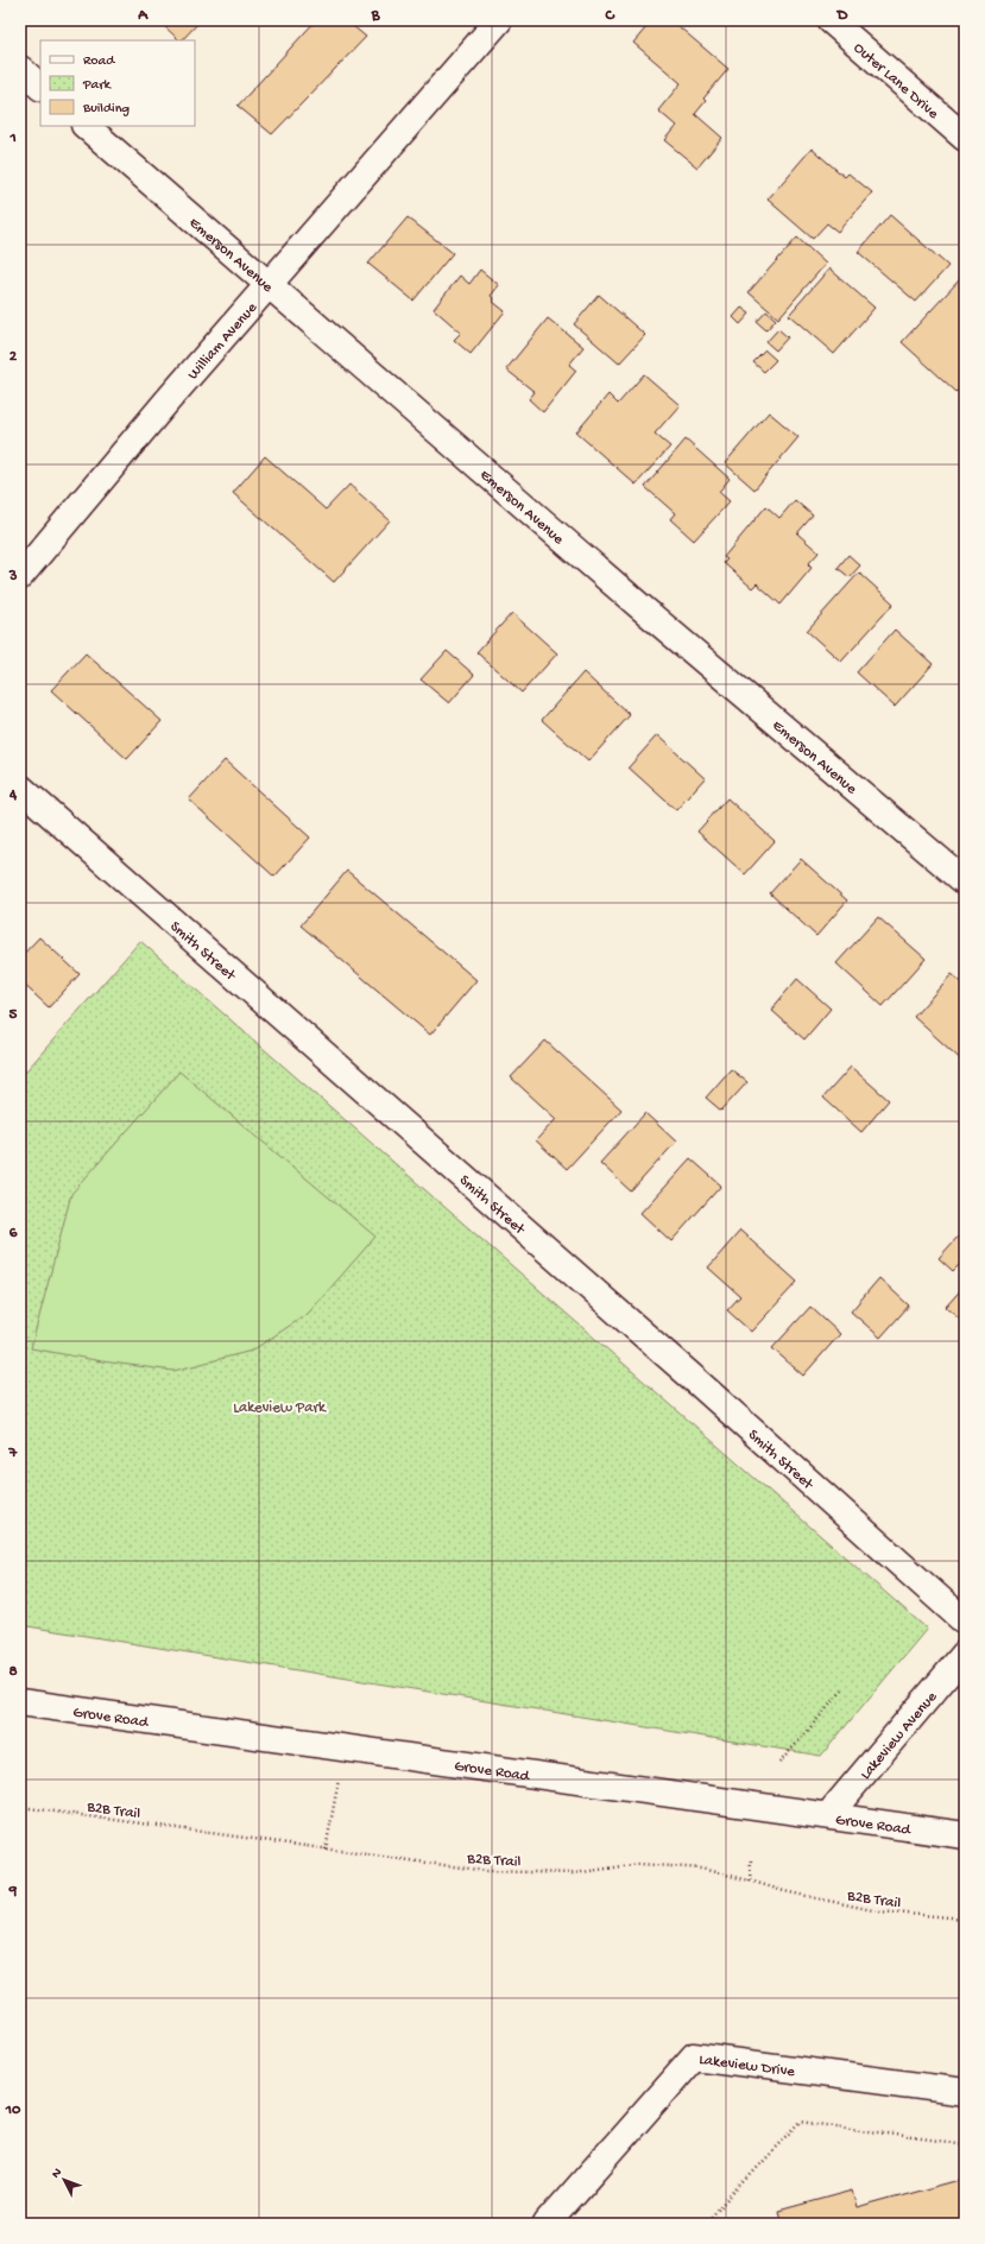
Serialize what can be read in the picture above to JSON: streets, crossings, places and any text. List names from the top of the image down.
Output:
{
  "streets": {
    "street": [
      "Outer Lane Drive",
      "Emerson Avenue",
      "William Avenue",
      "Smith Street",
      "Grove Road",
      "Lakeview Avenue",
      "Lakeview Drive"
    ],
    "path": ["B2B Trail"]
  },
  "crossings": [
    ["Emerson Avenue", "William Avenue"],
    ["Grove Road", "Lakeview Avenue"]
  ],
  "parks": ["Lakeview Park"],
  "legend": ["Road", "Park", "Building"],
  "north": "top left",
  "grid": {
    "columns": [
      "A",
      "B",
      "C",
      "D"
    ],
    "rows": [
      "1",
      "2",
      "3",
      "4",
      "5",
      "6",
      "7",
      "8",
      "9",
      "10"
    ]
  }
}
